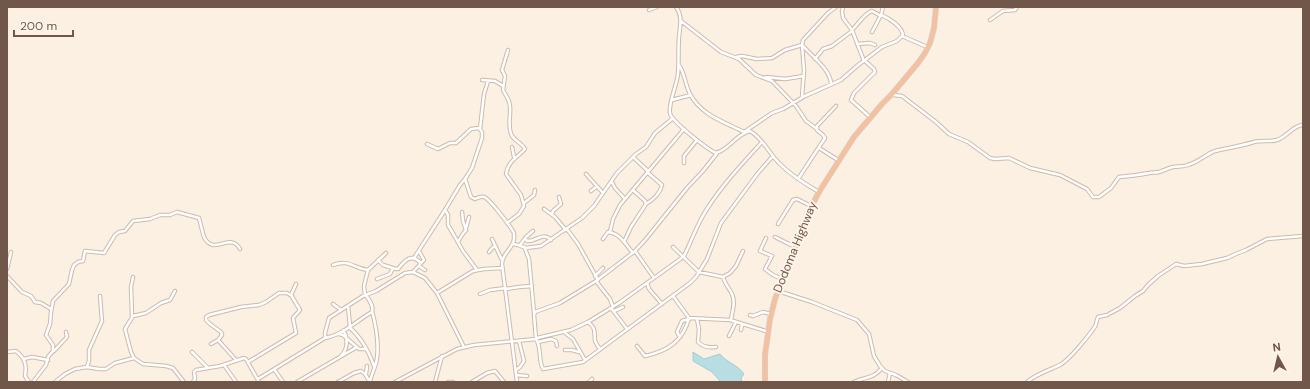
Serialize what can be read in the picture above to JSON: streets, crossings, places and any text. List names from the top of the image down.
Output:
{
  "streets": {
    "highway": ["Dodoma Highway"]
  },
  "scale_bar": "200 m",
  "north": "top"
}
